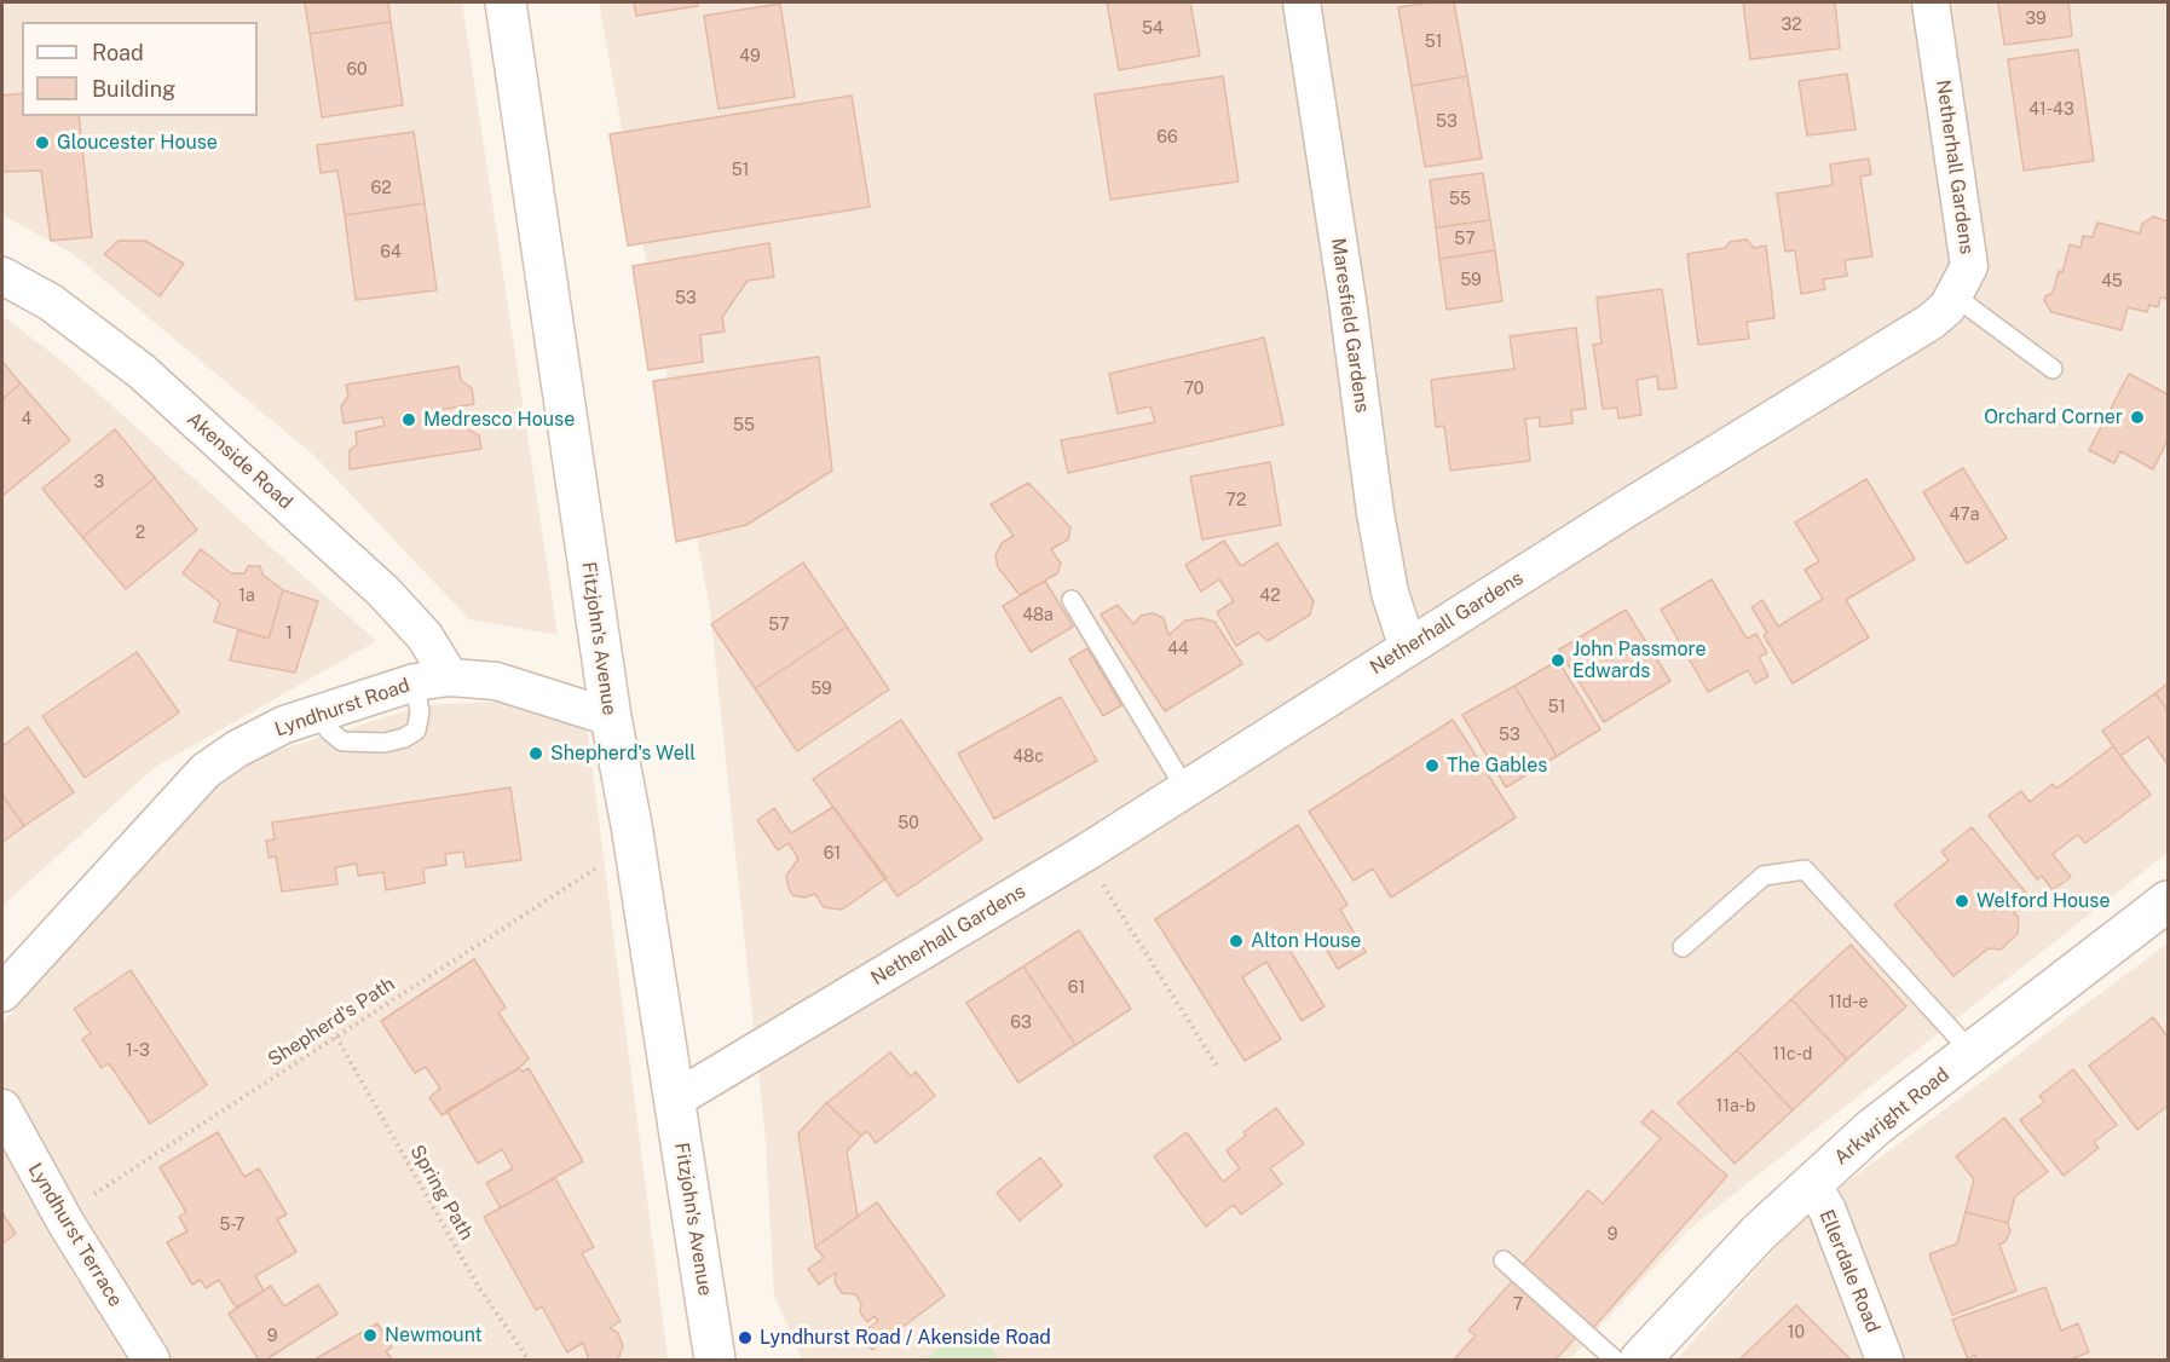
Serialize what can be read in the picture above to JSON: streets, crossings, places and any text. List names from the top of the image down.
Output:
{
  "streets": {
    "main road": ["Fitzjohn's Avenue", "Arkwright Road"],
    "street": [
      "Netherhall Gardens",
      "Maresfield Gardens",
      "Akenside Road",
      "Lyndhurst Road",
      "Lyndhurst Terrace",
      "Ellerdale Road"
    ],
    "path": ["Shepherd's Path", "Spring Path"]
  },
  "crossings": [
    ["Netherhall Gardens", "Maresfield Gardens"],
    ["Netherhall Gardens", "Fitzjohn's Avenue"],
    ["Akenside Road", "Lyndhurst Road"],
    ["Fitzjohn's Avenue", "Lyndhurst Road"],
    ["Shepherd's Path", "Spring Path"],
    ["Arkwright Road", "Ellerdale Road"]
  ],
  "places": [
    "Gloucester House",
    "Orchard Corner",
    "Medresco House",
    "John Passmore Edwards",
    "Shepherd's Well",
    "The Gables",
    "Welford House",
    "Alton House",
    "Newmount",
    "Lyndhurst Road / Akenside Road"
  ],
  "house_numbers": [
    "39",
    "32",
    "54",
    "51",
    "49",
    "60",
    "41-43",
    "53",
    "66",
    "51",
    "62",
    "55",
    "57",
    "64",
    "59",
    "45",
    "53",
    "70",
    "4",
    "55",
    "3",
    "72",
    "47a",
    "2",
    "1a",
    "42",
    "48a",
    "57",
    "1",
    "44",
    "59",
    "51",
    "53",
    "48c",
    "50",
    "61",
    "61",
    "11d-e",
    "63",
    "1-3",
    "11c-d",
    "11a-b",
    "5-7",
    "9",
    "7",
    "10",
    "9"
  ],
  "legend": ["Road", "Building"]
}
